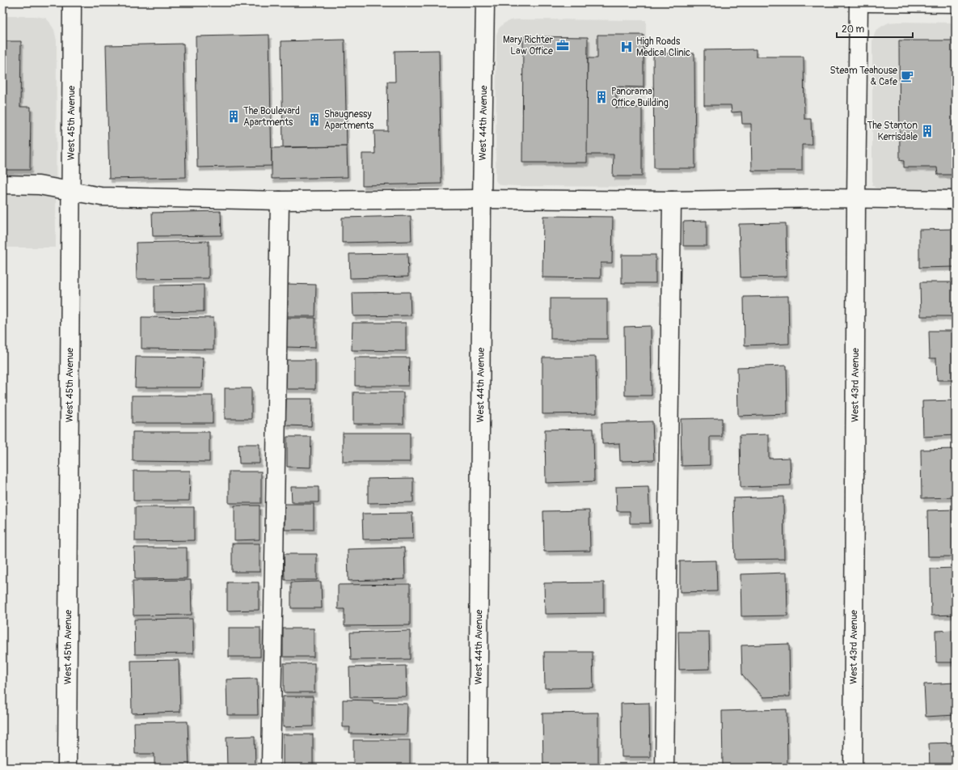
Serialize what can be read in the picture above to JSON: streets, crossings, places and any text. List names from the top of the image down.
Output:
{
  "streets": {
    "street": ["West 45th Avenue", "West 44th Avenue", "West 43rd Avenue"]
  },
  "places": {
    "office": ["Mary Richter Law Office"],
    "hospital": ["High Roads Medical Clinic"],
    "cafe": ["Steam Teahouse & Cafe"],
    "building": [
      "Panorama Office Building",
      "The Boulevard Apartments",
      "Shaugnessy Apartments",
      "The Stanton Kerrisdale"
    ]
  },
  "scale_bar": "20 m"
}
